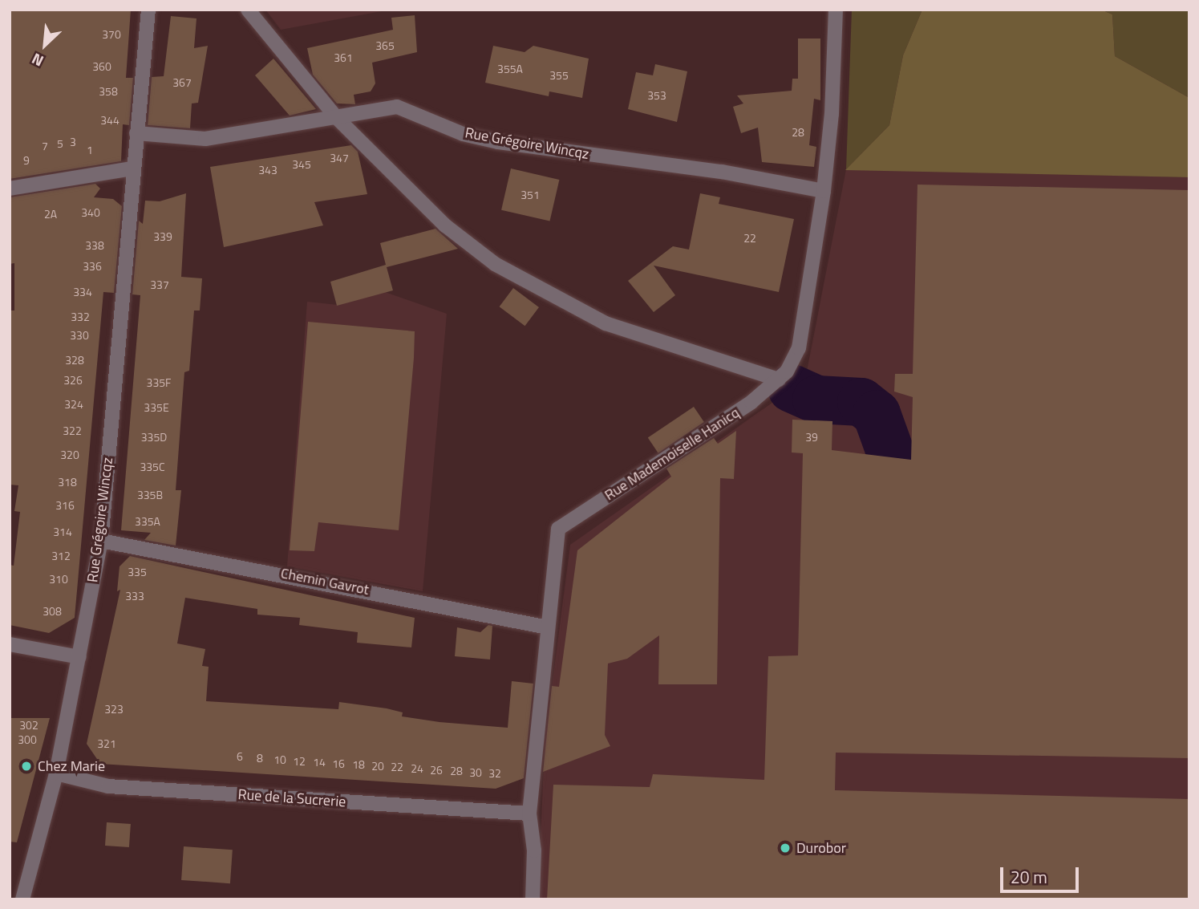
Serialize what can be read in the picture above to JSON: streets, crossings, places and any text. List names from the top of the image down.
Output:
{
  "streets": {
    "street": [
      "Rue Grégoire Wincqz",
      "Rue Mademoiselle Hanicq",
      "Chemin Gavrot",
      "Rue de la Sucrerie"
    ]
  },
  "crossings": [
    ["Rue Grégoire Wincqz", "Rue Mademoiselle Hanicq"],
    ["Rue Grégoire Wincqz", "Chemin Gavrot"],
    ["Rue Grégoire Wincqz", "Rue de la Sucrerie"],
    ["Rue Mademoiselle Hanicq", "Chemin Gavrot"],
    ["Rue Mademoiselle Hanicq", "Rue de la Sucrerie"]
  ],
  "places": ["Chez Marie", "Durobor"],
  "house_numbers": [
    "370",
    "365",
    "361",
    "360",
    "355A",
    "355",
    "367",
    "358",
    "353",
    "344",
    "28",
    "3",
    "5",
    "7",
    "1",
    "347",
    "9",
    "345",
    "343",
    "351",
    "340",
    "2A",
    "339",
    "22",
    "338",
    "336",
    "337",
    "334",
    "332",
    "330",
    "328",
    "326",
    "335F",
    "324",
    "335E",
    "322",
    "335D",
    "39",
    "320",
    "335C",
    "318",
    "335B",
    "316",
    "335A",
    "314",
    "312",
    "335",
    "310",
    "333",
    "308",
    "323",
    "302",
    "300",
    "321",
    "6",
    "8",
    "10",
    "12",
    "14",
    "16",
    "18",
    "20",
    "22",
    "24",
    "26",
    "28",
    "30",
    "32"
  ],
  "scale_bar": "20 m",
  "north": "bottom left"
}
